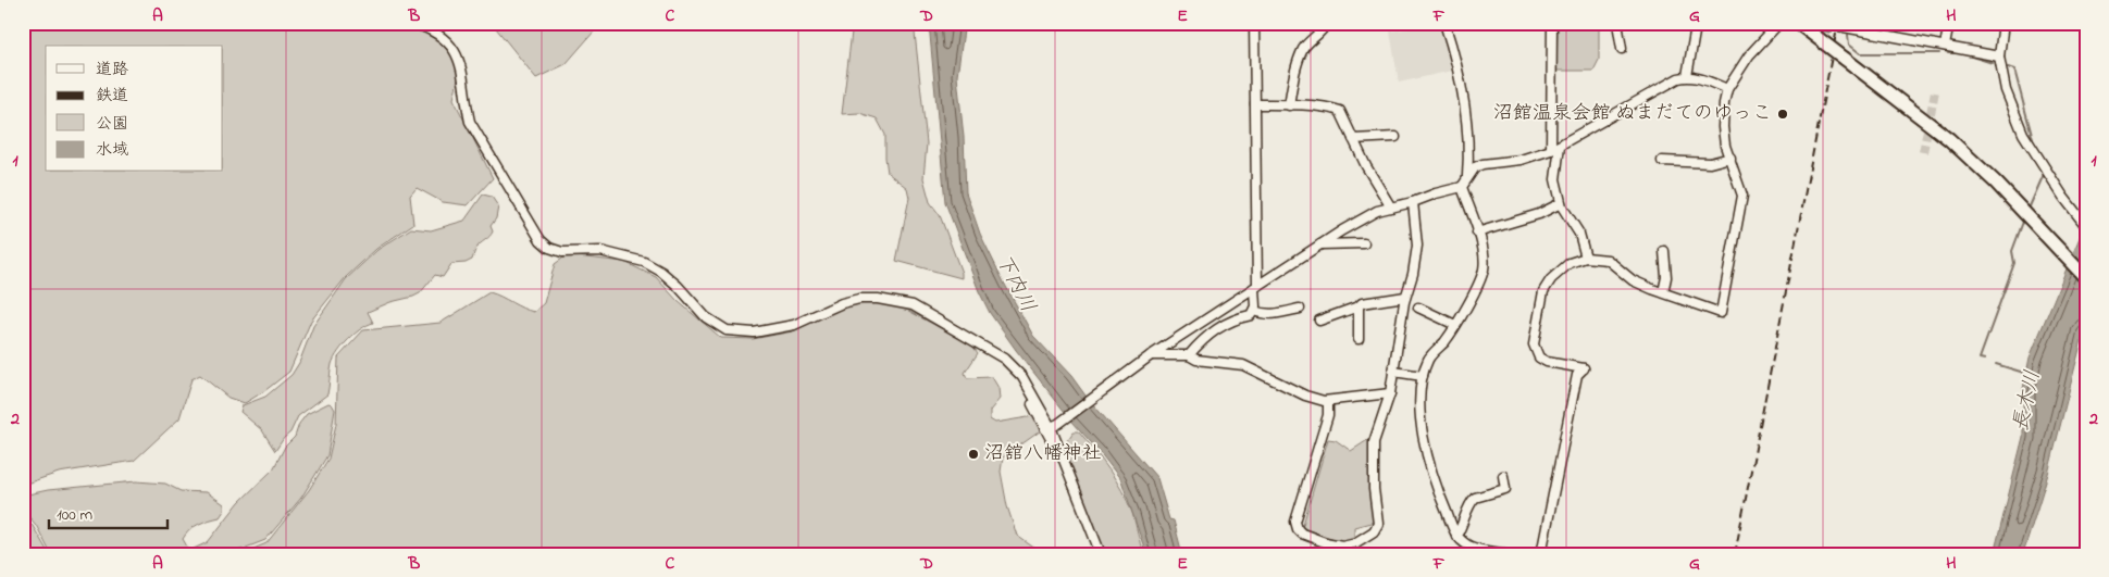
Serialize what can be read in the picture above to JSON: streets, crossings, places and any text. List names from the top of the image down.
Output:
{
  "water": ["下内川", "長木川"],
  "places": ["沼館温泉会館 ぬまだてのゆっこ", "沼舘八幡神社"],
  "legend": [
    "道路",
    "鉄道",
    "公園",
    "水域"
  ],
  "scale_bar": "100 m",
  "grid": {
    "columns": [
      "A",
      "B",
      "C",
      "D",
      "E",
      "F",
      "G",
      "H"
    ],
    "rows": ["1", "2"]
  }
}
